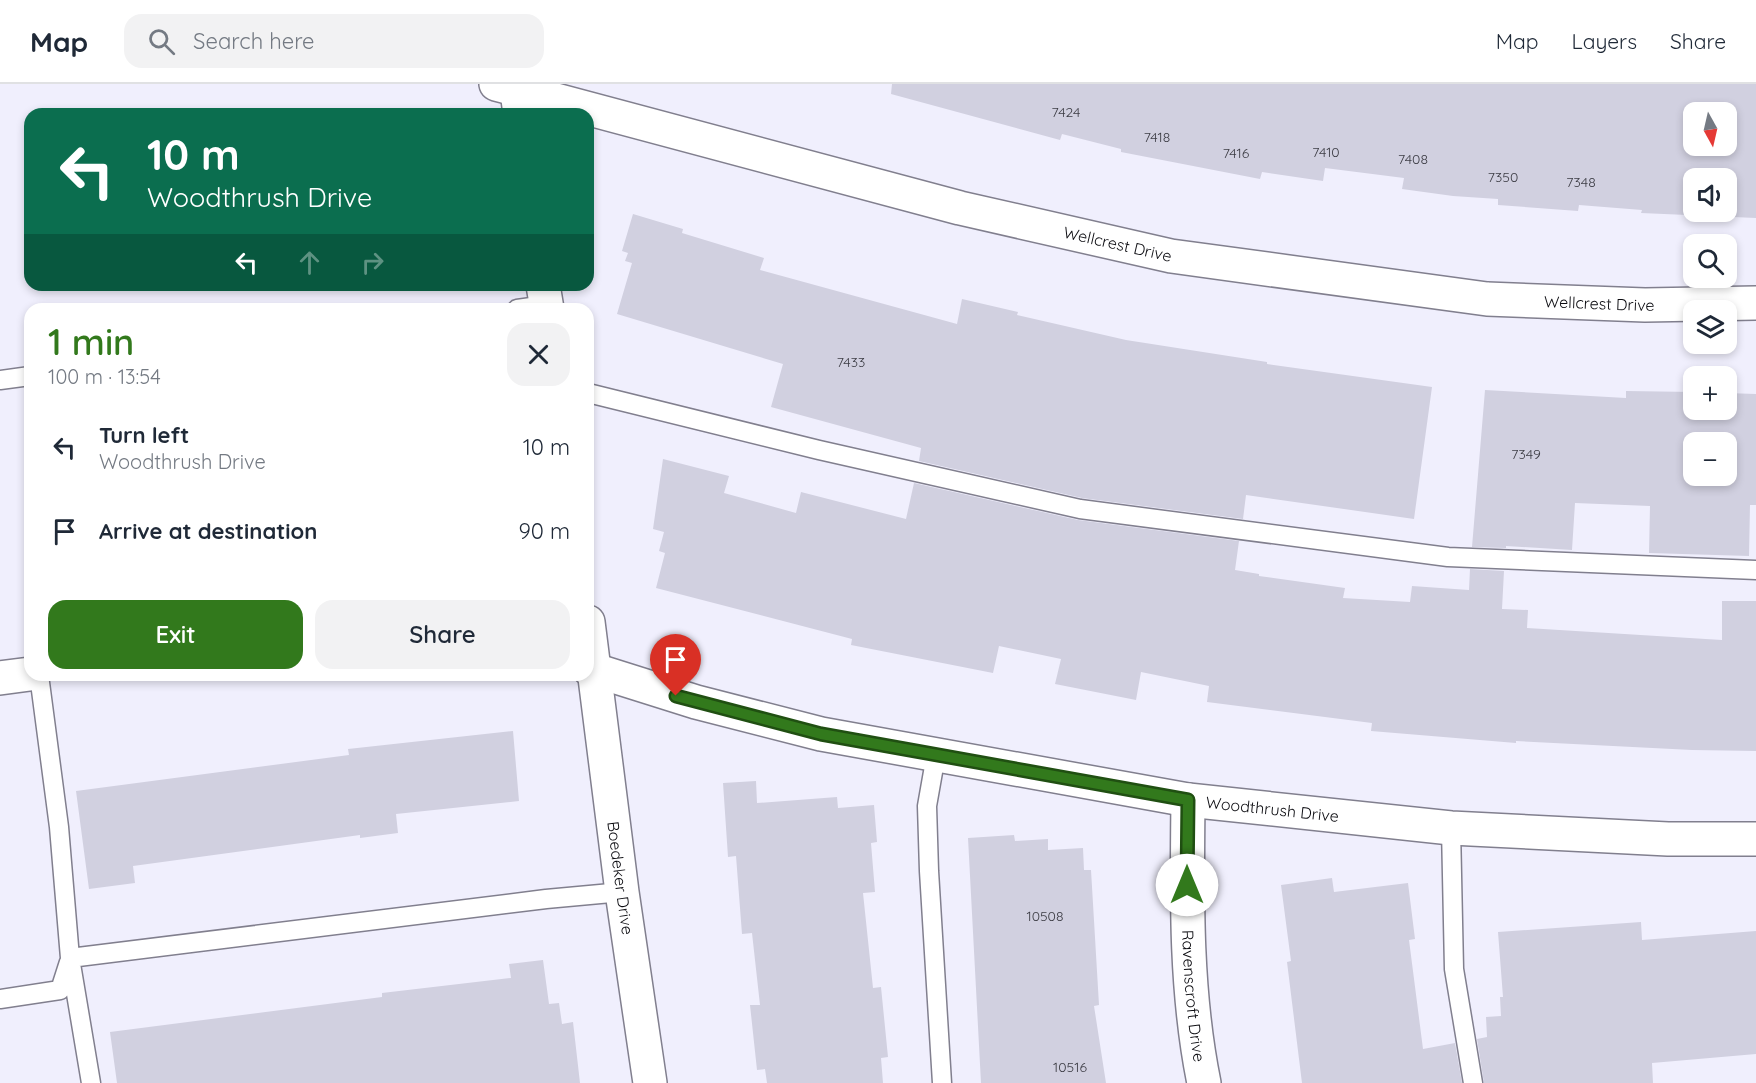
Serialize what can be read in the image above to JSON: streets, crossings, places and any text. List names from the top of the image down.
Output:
{
  "streets": {
    "street": [
      "Wellcrest Drive",
      "Woodthrush Drive",
      "Boedeker Drive",
      "Ravenscroft Drive"
    ]
  },
  "crossings": [
    ["Woodthrush Drive", "Ravenscroft Drive"]
  ],
  "house_numbers": [
    "7424",
    "7418",
    "7410",
    "7416",
    "7408",
    "7350",
    "7348",
    "7433",
    "7349",
    "10508",
    "10516"
  ],
  "north": "bottom",
  "page": {
    "header": "Map",
    "search": "Search here",
    "nav": ["Map", "Layers", "Share"],
    "map_buttons": ["+", "−"],
    "turn": ["10 m", "Woodthrush Drive"],
    "heading": ["1 min", "100 m · 13:54"],
    "list": [
      {
        "name": "Turn left",
        "note": "Woodthrush Drive",
        "value": "10 m"
      },
      {
        "name": "Arrive at destination",
        "value": "90 m"
      }
    ],
    "buttons": ["Exit", "Share"]
  }
}
